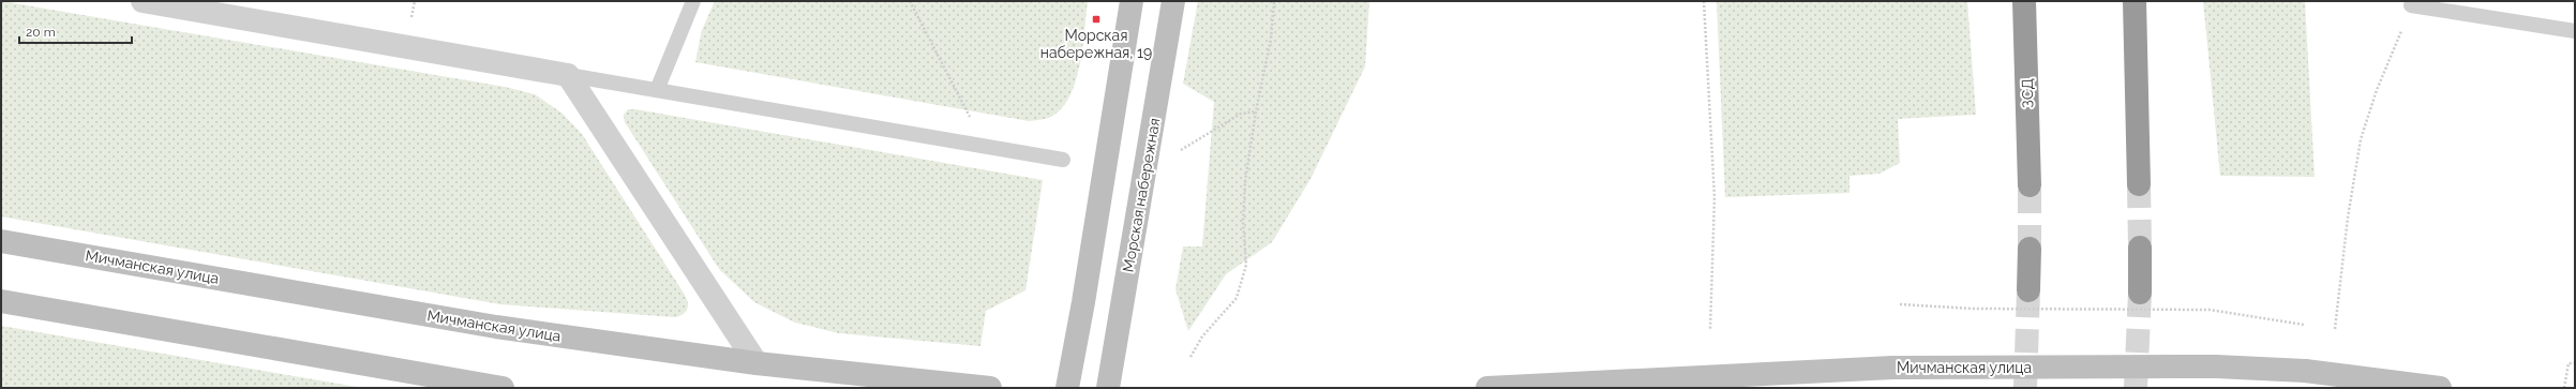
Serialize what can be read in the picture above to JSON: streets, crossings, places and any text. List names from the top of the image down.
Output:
{
  "streets": {
    "highway": ["ЗСД"],
    "main road": ["Морская набережная", "Мичманская улица"]
  },
  "places": {
    "transit": ["Морская набережная, 19"]
  },
  "scale_bar": "20 m"
}
